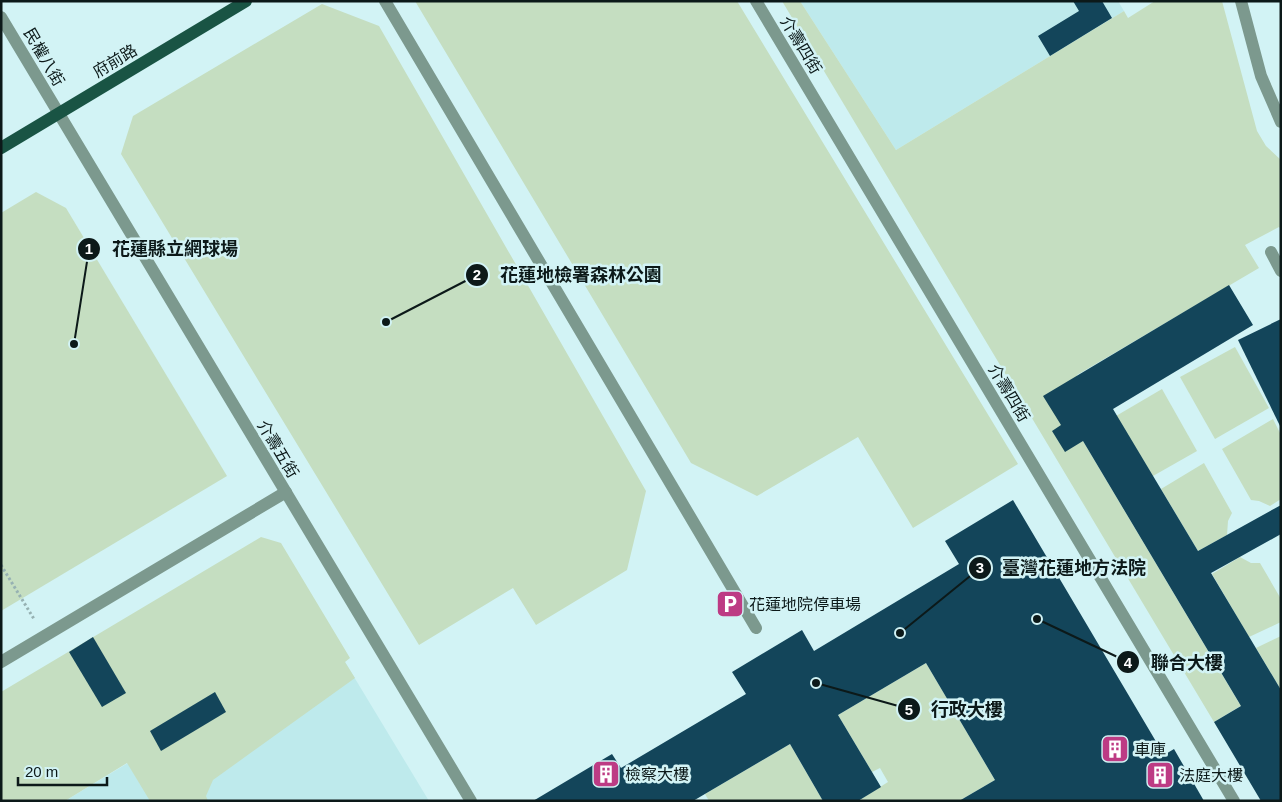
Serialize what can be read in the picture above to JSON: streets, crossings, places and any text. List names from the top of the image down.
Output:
{
  "streets": {
    "main road": ["府前路"],
    "street": ["介壽四街", "民權八街", "介壽五街"]
  },
  "crossings": [
    ["民權八街", "府前路"],
    ["民權八街", "介壽五街"],
    ["府前路", "介壽五街"]
  ],
  "places": {
    "other": [
      "花蓮地檢署森林公園",
      "花蓮縣立網球場",
      "聯合大樓",
      "臺灣花蓮地方法院",
      "行政大樓"
    ],
    "parking": ["花蓮地院停車場"],
    "building": ["車庫", "檢察大樓", "法庭大樓"]
  },
  "scale_bar": "20 m"
}
